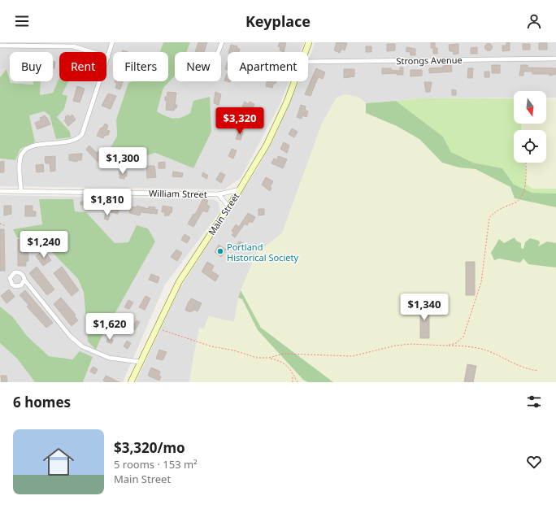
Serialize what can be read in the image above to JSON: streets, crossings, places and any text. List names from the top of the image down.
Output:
{
  "streets": {
    "main road": ["Main Street"],
    "street": ["Strongs Avenue", "William Street"]
  },
  "crossings": [
    ["William Street", "Main Street"]
  ],
  "places": ["Portland Historical Society"],
  "north": "bottom",
  "page": {
    "header": "Keyplace",
    "chip": [
      "Buy",
      "Rent",
      "Filters",
      "New",
      "Apartment"
    ],
    "price": [
      "$3,320",
      "$1,300",
      "$1,810",
      "$1,240",
      "$1,340",
      "$1,620"
    ],
    "heading": "6 homes",
    "list": [
      {
        "name": "$3,320/mo",
        "note": "5 rooms · 153 m² · Main Street"
      }
    ]
  }
}
